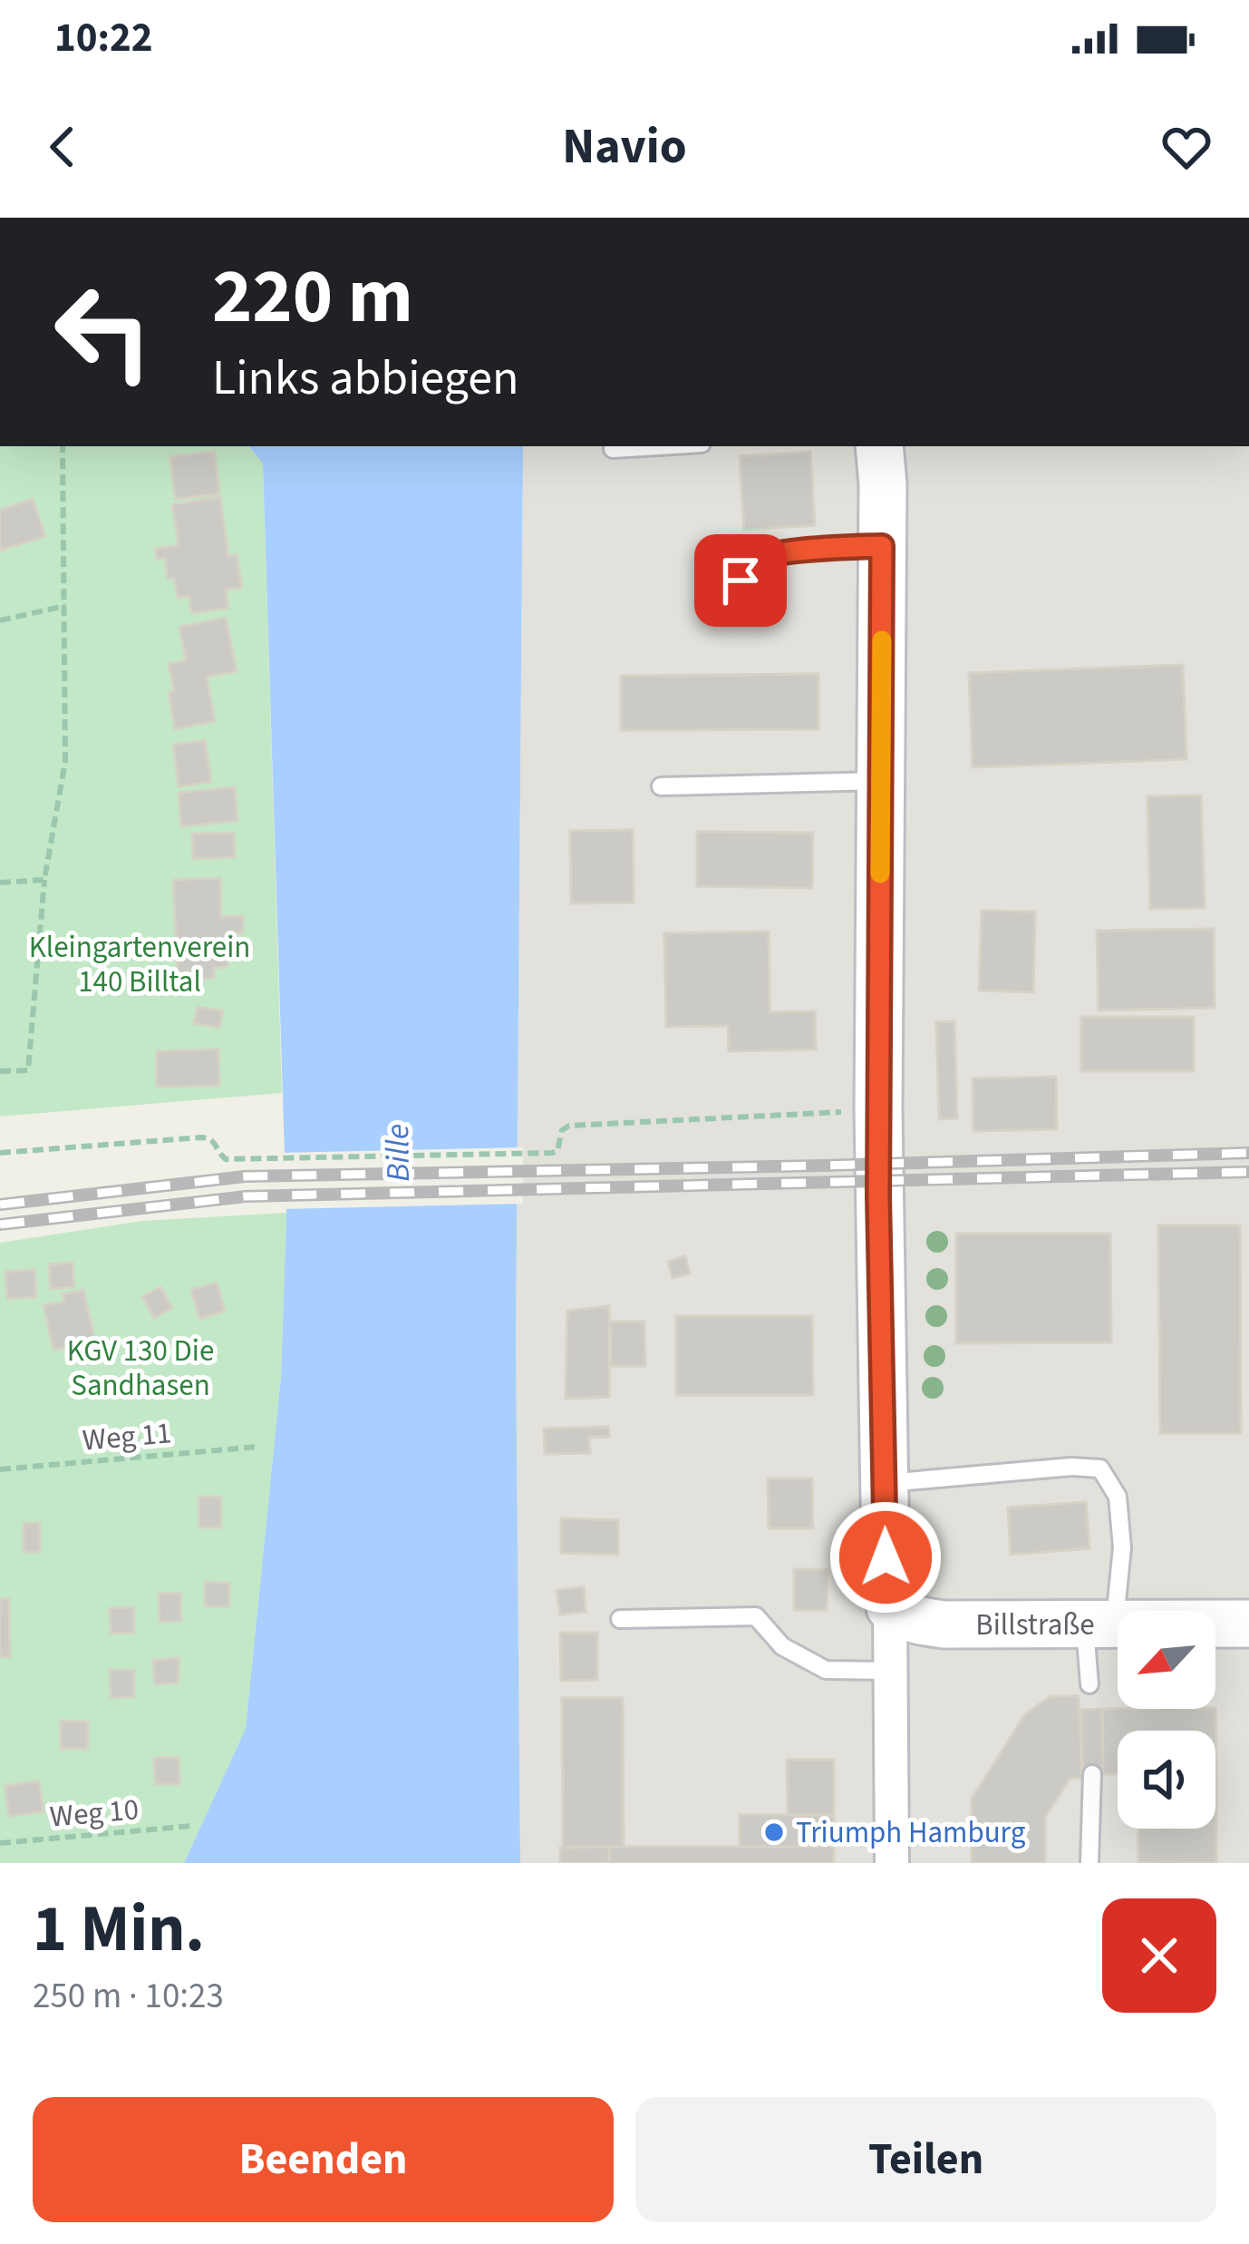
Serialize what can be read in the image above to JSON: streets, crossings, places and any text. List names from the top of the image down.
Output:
{
  "streets": {
    "street": ["Billstraße"],
    "path": ["Weg 11", "Weg 10"]
  },
  "water": ["Bille"],
  "parks": ["Kleingartenverein 140 Billtal", "KGV 130 Die Sandhasen"],
  "places": ["Triumph Hamburg"],
  "north": "bottom left",
  "page": {
    "status": "10:22",
    "header": "Navio",
    "turn": ["220 m", "Links abbiegen"],
    "heading": ["1 Min.", "250 m · 10:23"],
    "buttons": ["Beenden", "Teilen"]
  }
}
